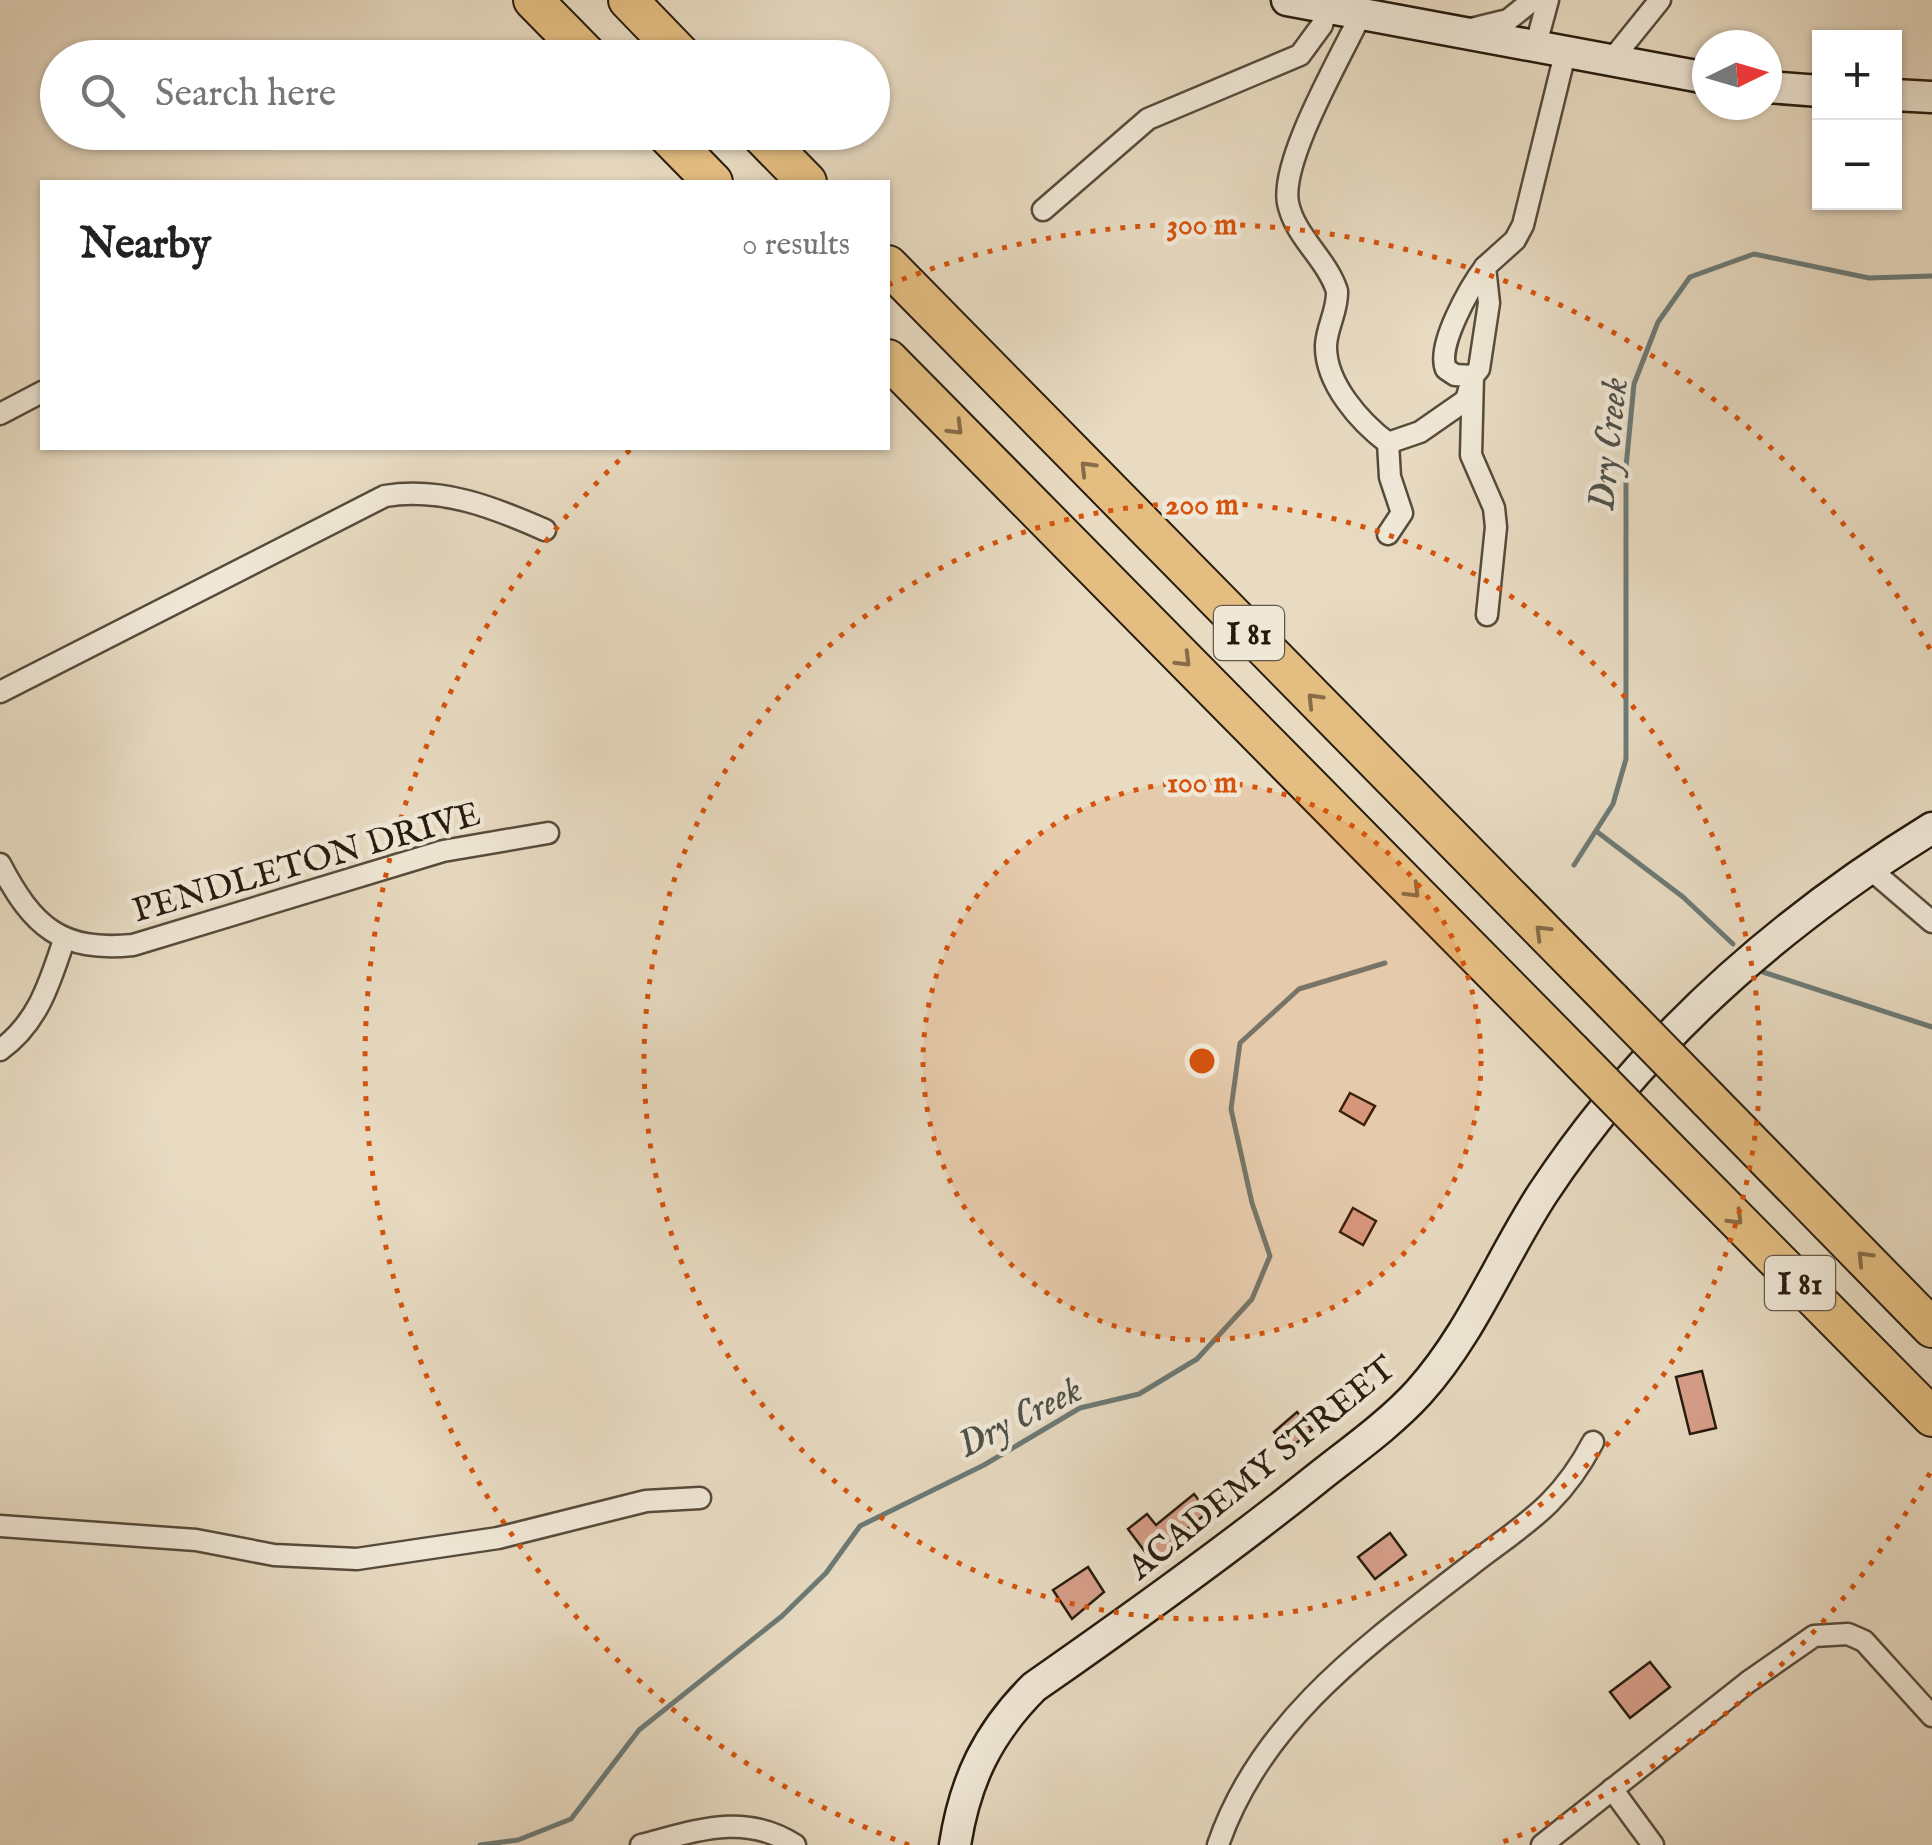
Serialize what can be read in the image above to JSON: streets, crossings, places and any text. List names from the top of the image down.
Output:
{
  "streets": {
    "highway": ["I 81"],
    "street": ["PENDLETON DRIVE", "ACADEMY STREET"]
  },
  "water": ["Dry Creek"],
  "north": "right",
  "page": {
    "map_buttons": ["+", "−"],
    "search": "Search here",
    "heading": ["Nearby", "0 results"]
  },
  "rings": ["300 m", "200 m", "100 m"]
}
